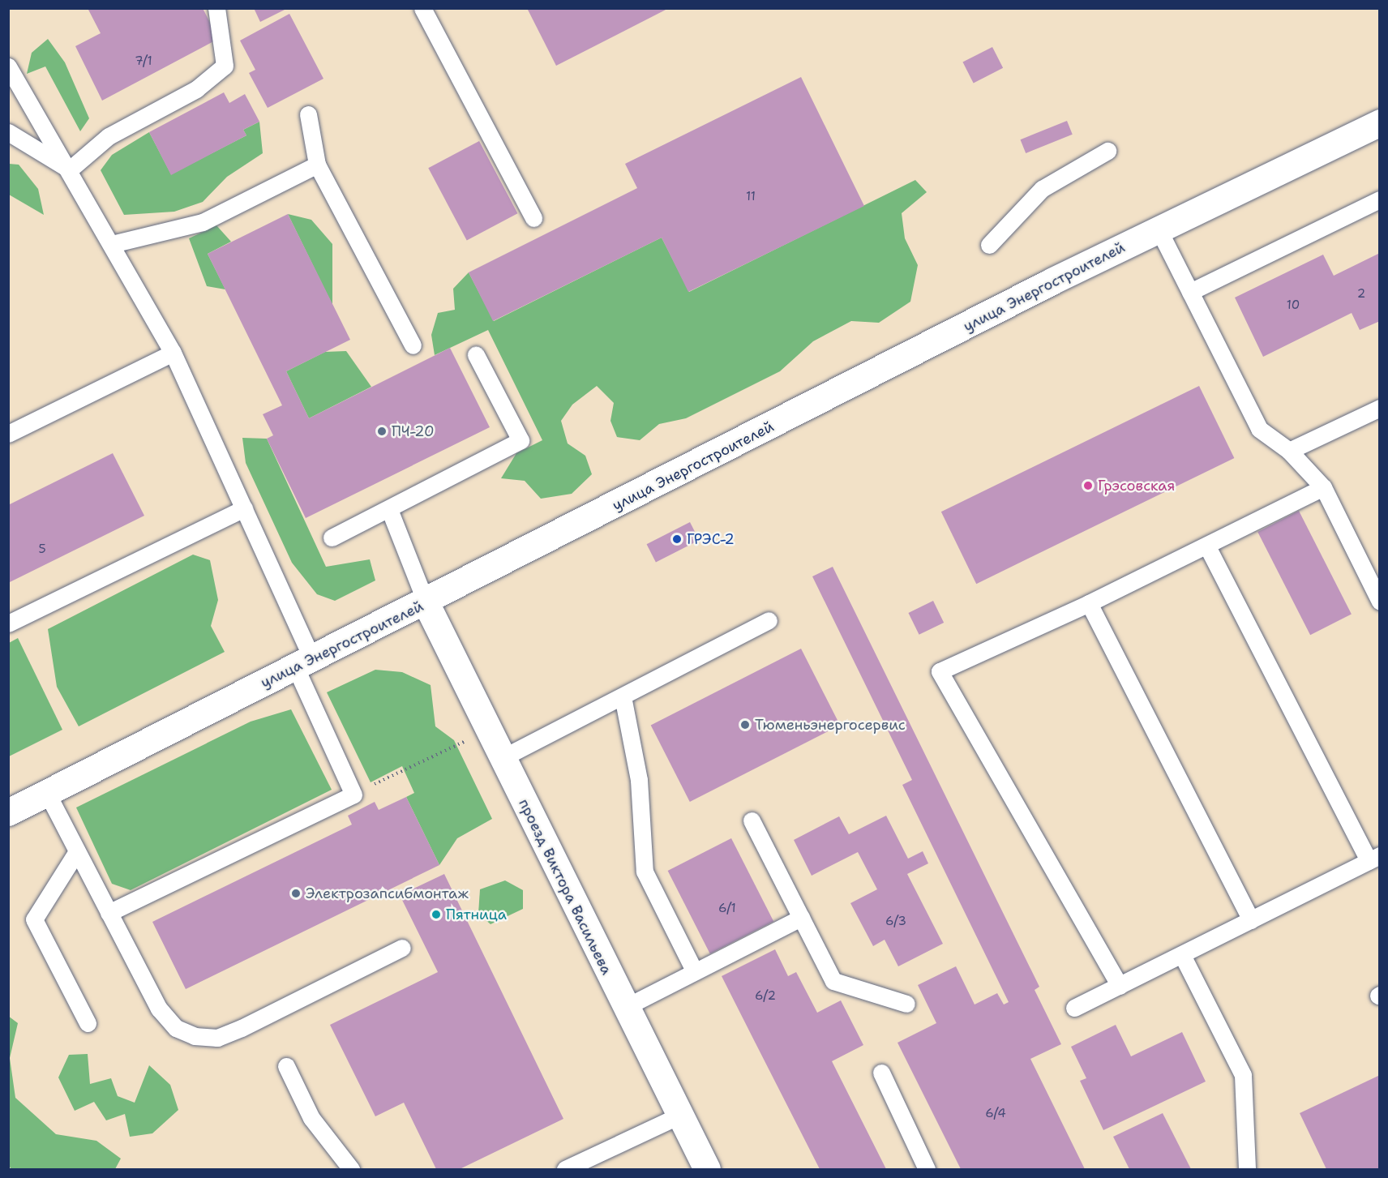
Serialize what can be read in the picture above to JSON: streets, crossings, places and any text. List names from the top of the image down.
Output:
{
  "streets": {
    "main road": ["улица Энергостроителей", "проезд Виктора Васильева"]
  },
  "crossings": [
    ["улица Энергостроителей", "проезд Виктора Васильева"]
  ],
  "places": [
    "ПЧ-20",
    "Грэсовская",
    "ГРЭС-2",
    "Тюменьэнергосервис",
    "Электрозапсибмонтаж",
    "Пятница"
  ],
  "house_numbers": [
    "7/1",
    "11",
    "2",
    "10",
    "5",
    "6/1",
    "6/3",
    "6/2",
    "6/4"
  ]
}
